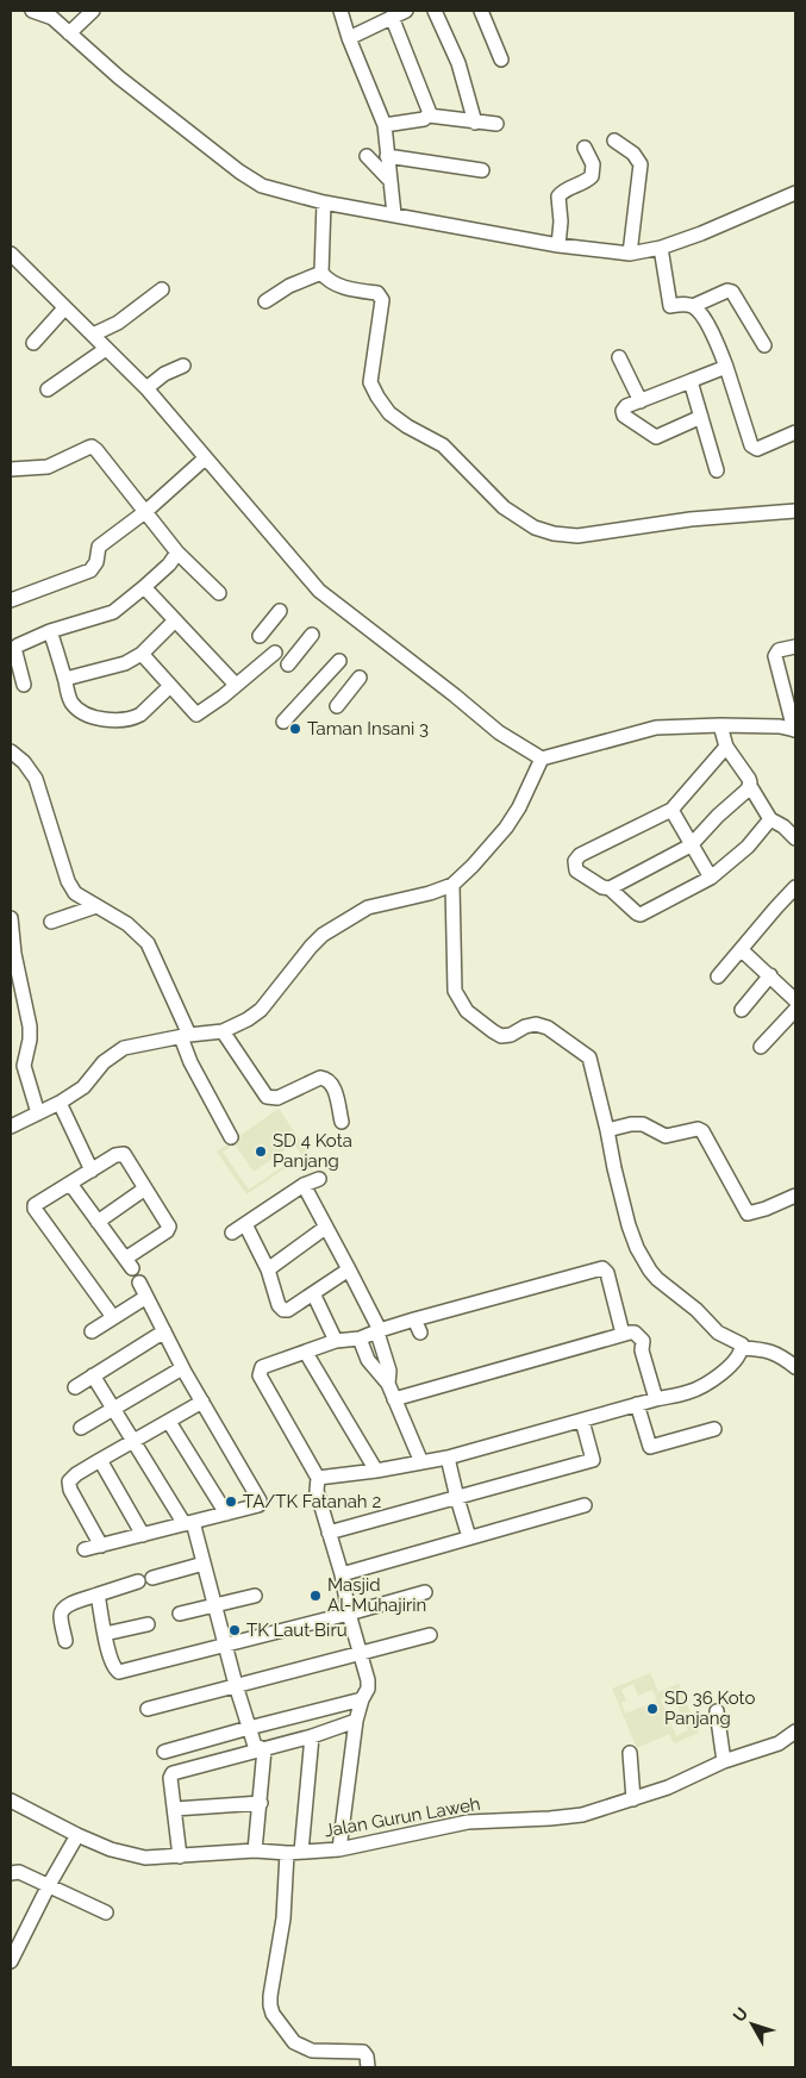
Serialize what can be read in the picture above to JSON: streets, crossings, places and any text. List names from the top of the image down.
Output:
{
  "streets": {
    "street": ["Jalan Gurun Laweh"]
  },
  "places": [
    "Taman Insani 3",
    "SD 4 Kota Panjang",
    "TA/TK Fatanah 2",
    "Masjid Al-Muhajirin",
    "TK Laut Biru",
    "SD 36 Koto Panjang"
  ],
  "north": "top left"
}
